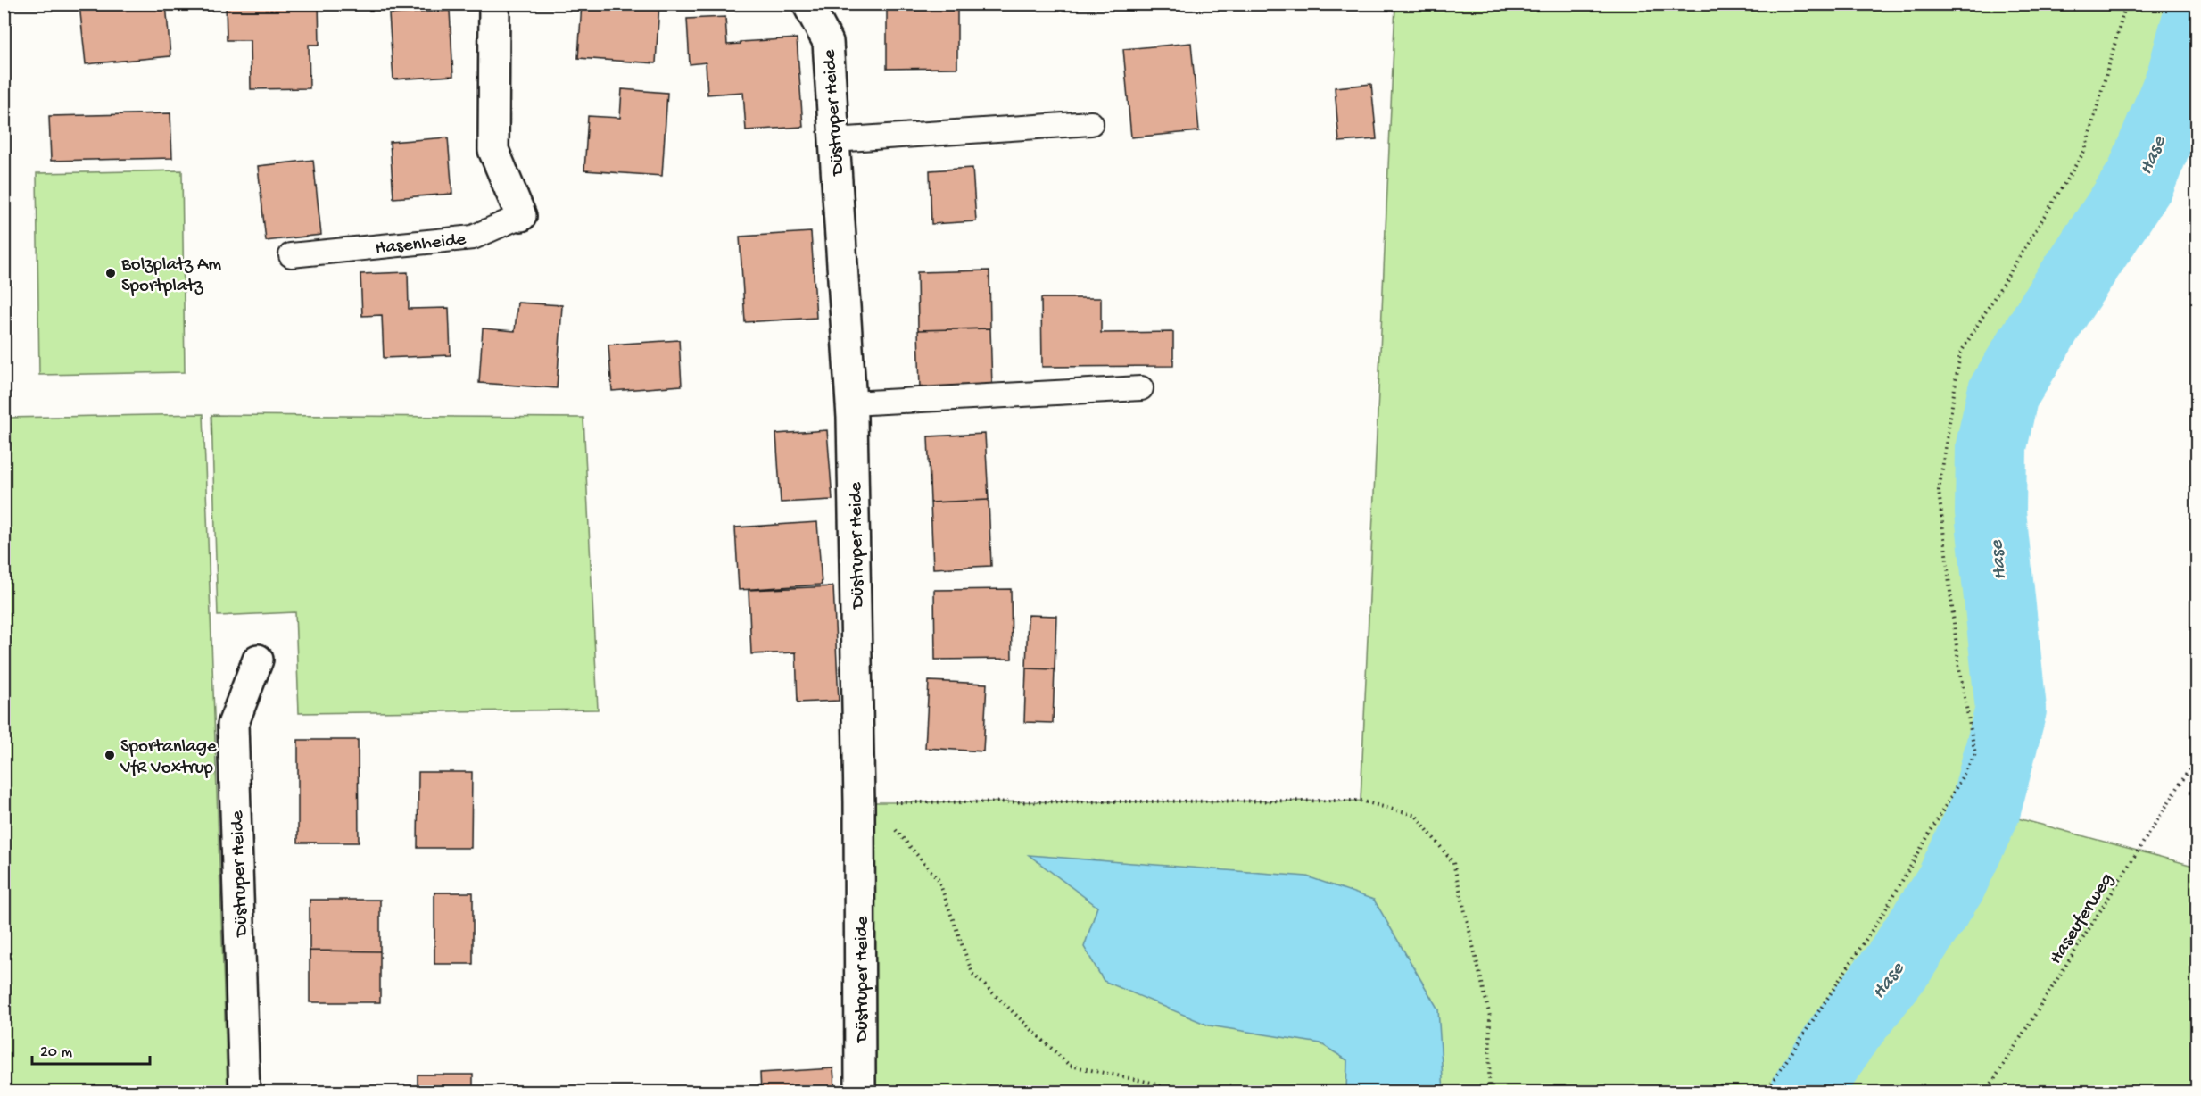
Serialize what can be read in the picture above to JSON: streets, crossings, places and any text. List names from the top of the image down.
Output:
{
  "streets": {
    "street": ["Düstruper Heide", "Hasenheide"],
    "path": ["Haseuferweg"]
  },
  "water": ["Hase"],
  "places": ["Bolzplatz Am Sportplatz", "Sportanlage VfR Voxtrup"],
  "scale_bar": "20 m"
}
